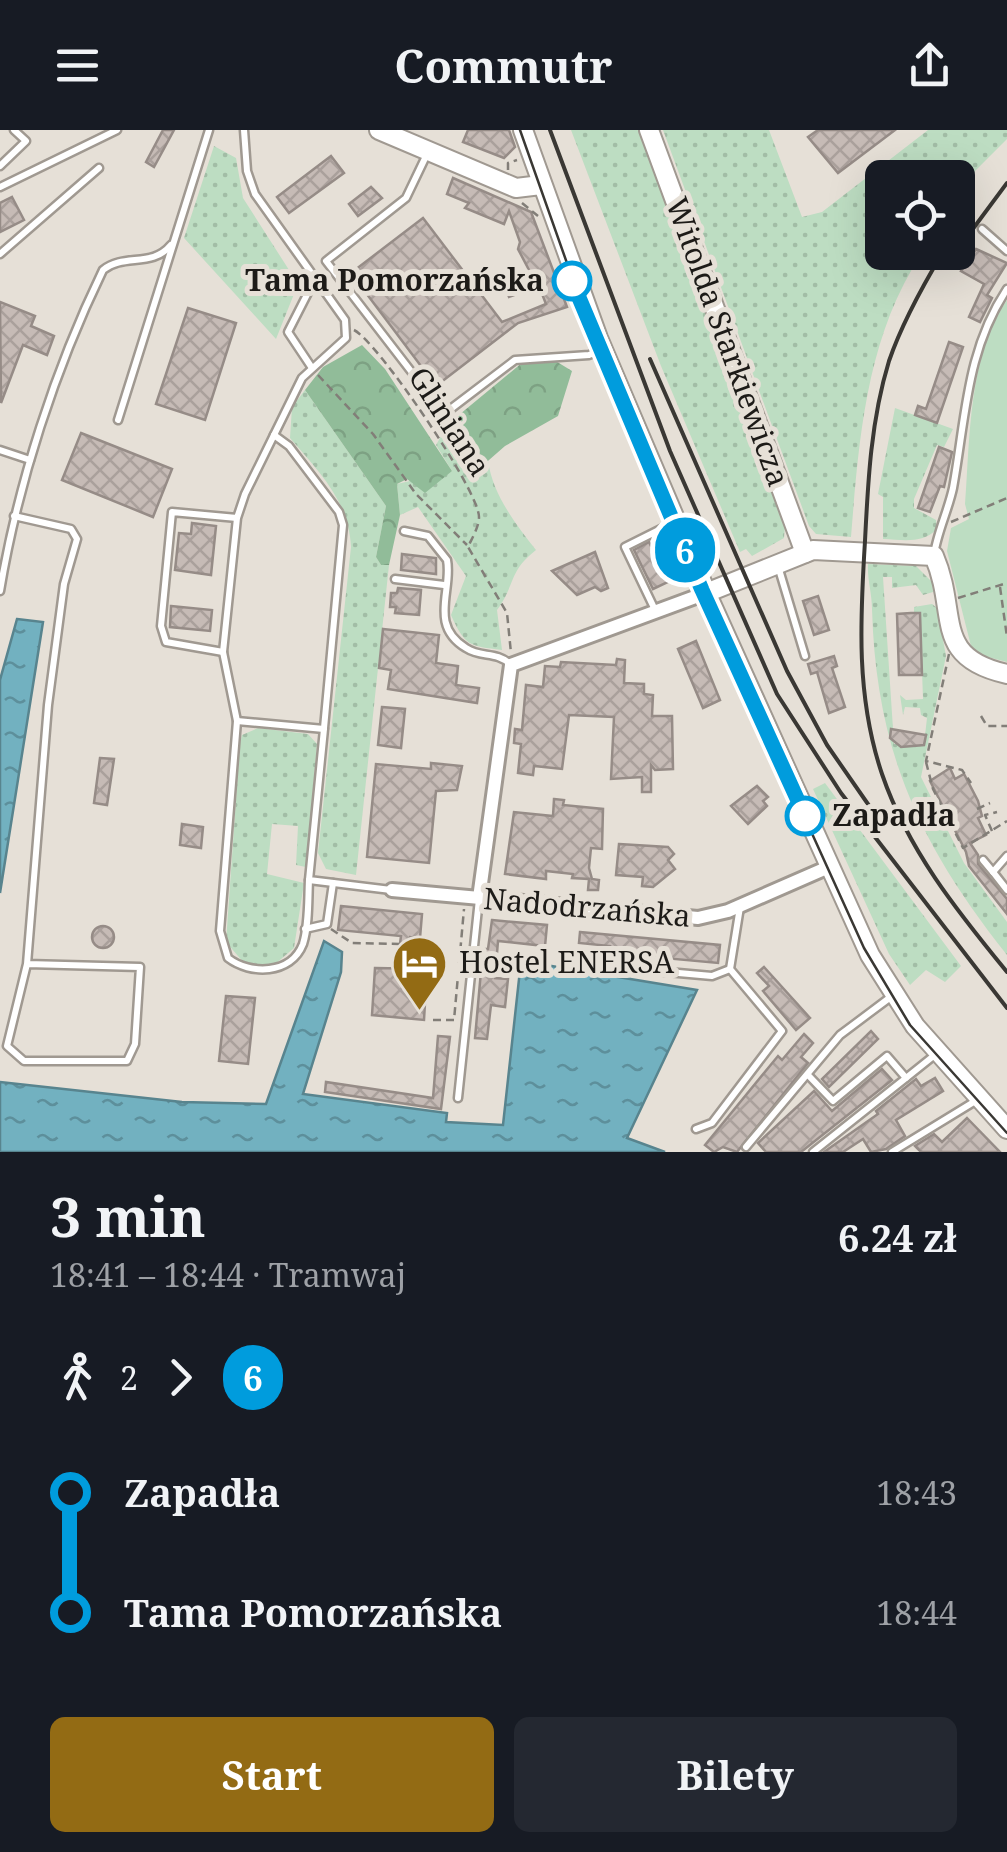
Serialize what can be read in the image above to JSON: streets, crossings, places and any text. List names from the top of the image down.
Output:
{
  "streets": {
    "street": ["Witolda Starkiewicza", "Nadodrzańska"],
    "path": ["Gliniana"]
  },
  "places": {
    "other": ["Tama Pomorzańska", "Zapadła"],
    "hotel": ["Hostel ENERSA"]
  },
  "lines": ["tram line 6"],
  "page": {
    "header": "Commutr",
    "on_map": "6",
    "heading": ["3 min", "18:41 – 18:44 · Tramwaj", "6.24 zł"],
    "legs": ["2", "6"],
    "list": [
      {
        "name": "Zapadła",
        "value": "18:43"
      },
      {
        "name": "Tama Pomorzańska",
        "value": "18:44"
      }
    ],
    "buttons": ["Start", "Bilety"]
  }
}
